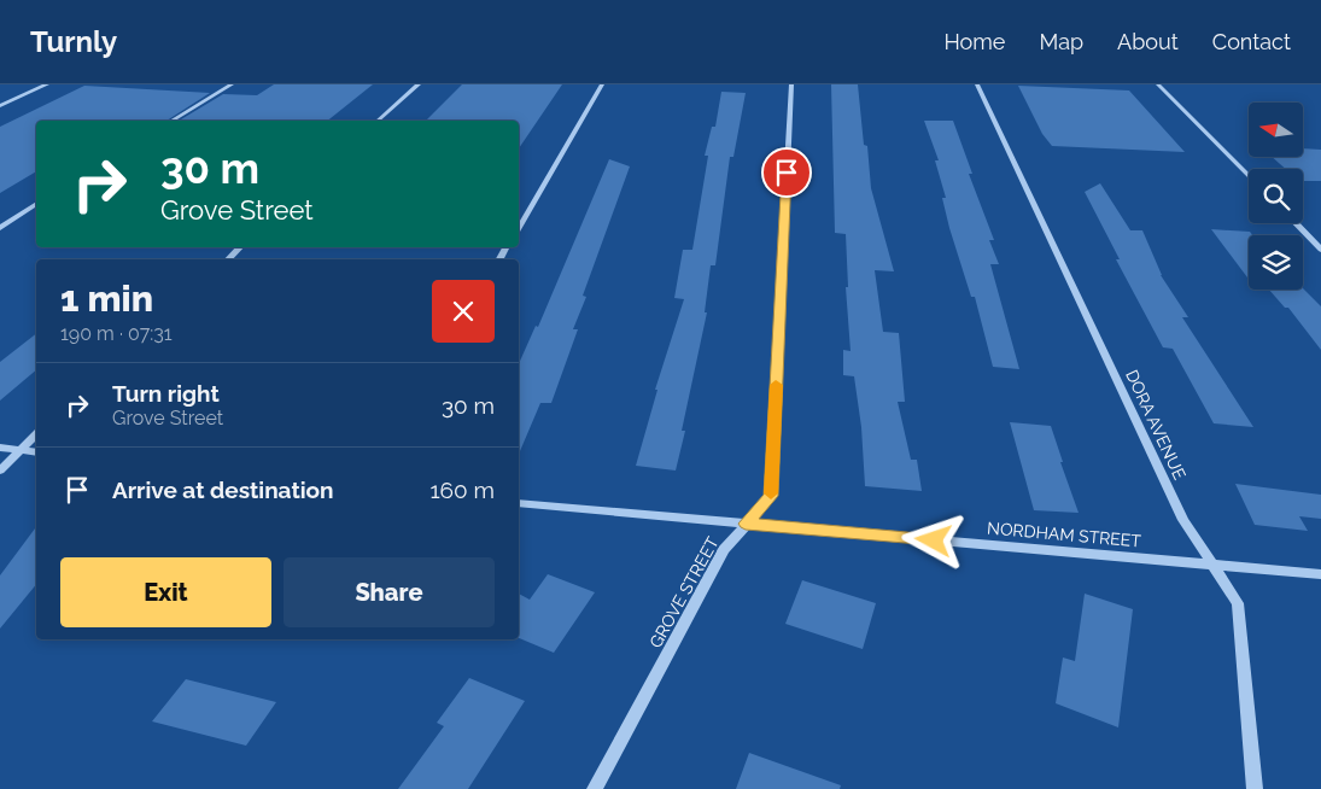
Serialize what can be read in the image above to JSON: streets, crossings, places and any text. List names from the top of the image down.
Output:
{
  "streets": {
    "street": ["DORA AVENUE", "NORDHAM STREET", "GROVE STREET"]
  },
  "crossings": [
    ["DORA AVENUE", "NORDHAM STREET"],
    ["NORDHAM STREET", "GROVE STREET"]
  ],
  "north": "left",
  "page": {
    "header": "Turnly",
    "nav": [
      "Home",
      "Map",
      "About",
      "Contact"
    ],
    "turn": ["30 m", "Grove Street"],
    "heading": ["1 min", "190 m · 07:31"],
    "list": [
      {
        "name": "Turn right",
        "note": "Grove Street",
        "value": "30 m"
      },
      {
        "name": "Arrive at destination",
        "value": "160 m"
      }
    ],
    "buttons": ["Exit", "Share"]
  }
}
